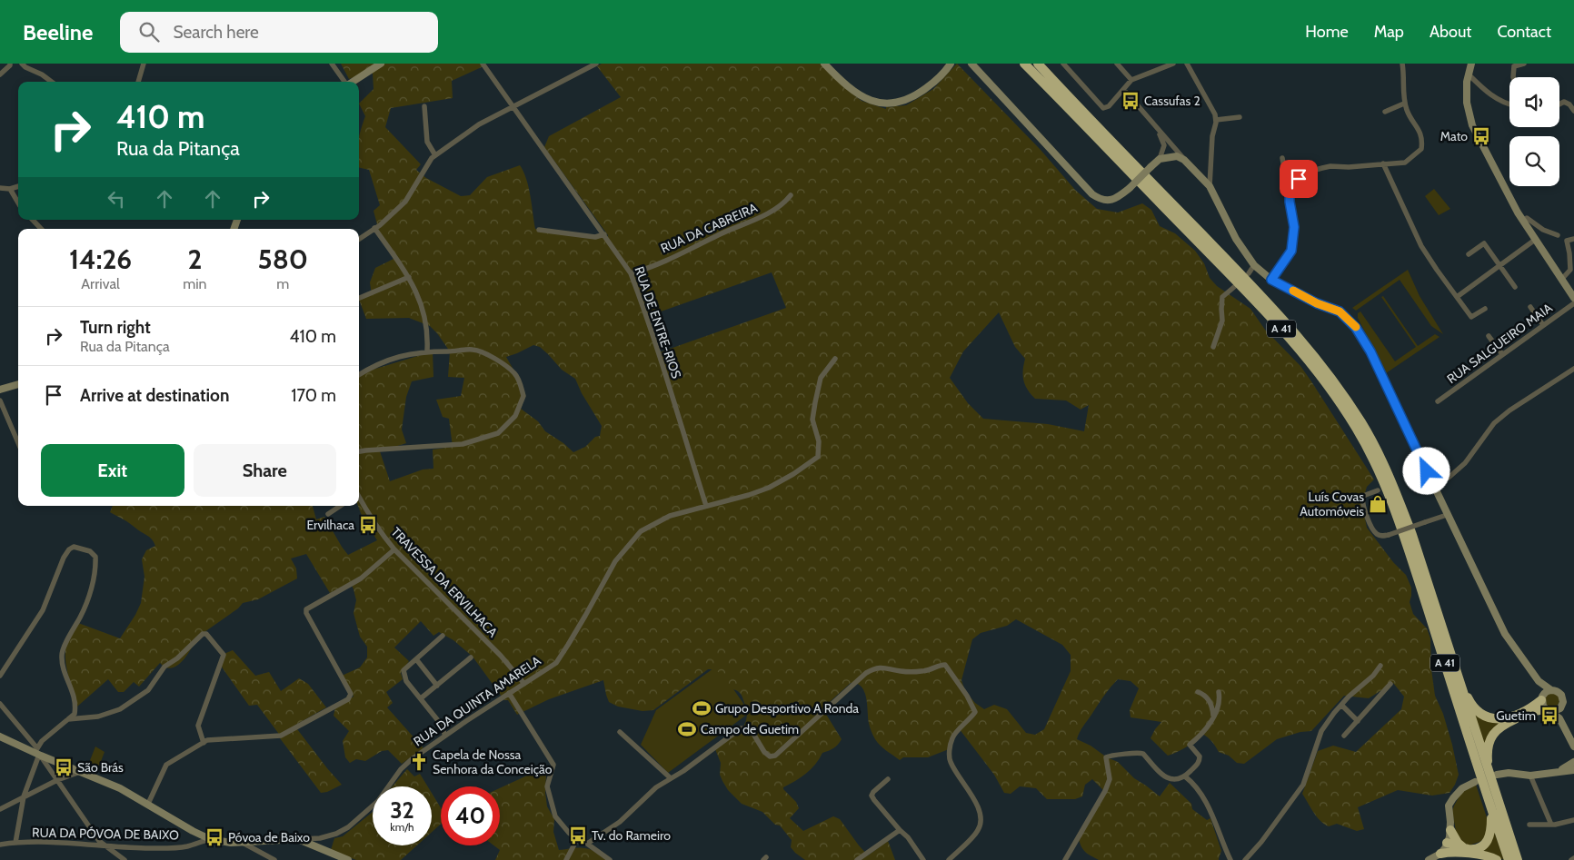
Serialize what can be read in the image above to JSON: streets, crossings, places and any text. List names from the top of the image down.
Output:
{
  "streets": {
    "highway": ["A 41"],
    "street": [
      "RUA DA CABREIRA",
      "RUA DE ENTRE-RIOS",
      "RUA SALGUEIRO MAIA",
      "TRAVESSA DA ERVILHACA",
      "RUA DA QUINTA AMARELA",
      "RUA DA PÓVOA DE BAIXO"
    ]
  },
  "crossings": [
    ["RUA DA CABREIRA", "RUA DE ENTRE-RIOS"],
    ["RUA DE ENTRE-RIOS", "RUA DA QUINTA AMARELA"],
    ["TRAVESSA DA ERVILHACA", "RUA DA QUINTA AMARELA"]
  ],
  "places": {
    "bus stop": [
      "Cassufas 2",
      "Mato",
      "Ervilhaca",
      "Guetim",
      "São Brás",
      "Tv. do Rameiro",
      "Póvoa de Baixo"
    ],
    "shop": ["Luís Covas Automóveis"],
    "sports": ["Grupo Desportivo A Ronda", "Campo de Guetim"],
    "church": ["Capela de Nossa Senhora da Conceição"]
  },
  "page": {
    "header": "Beeline",
    "search": "Search here",
    "nav": [
      "Home",
      "Map",
      "About",
      "Contact"
    ],
    "turn": ["410 m", "Rua da Pitança"],
    "eta": [
      "14:26",
      "Arrival",
      "2",
      "min",
      "580",
      "m"
    ],
    "list": [
      {
        "name": "Turn right",
        "note": "Rua da Pitança",
        "value": "410 m"
      },
      {
        "name": "Arrive at destination",
        "value": "170 m"
      }
    ],
    "buttons": ["Exit", "Share"],
    "speed": "32 km/h",
    "limit": "40"
  }
}
